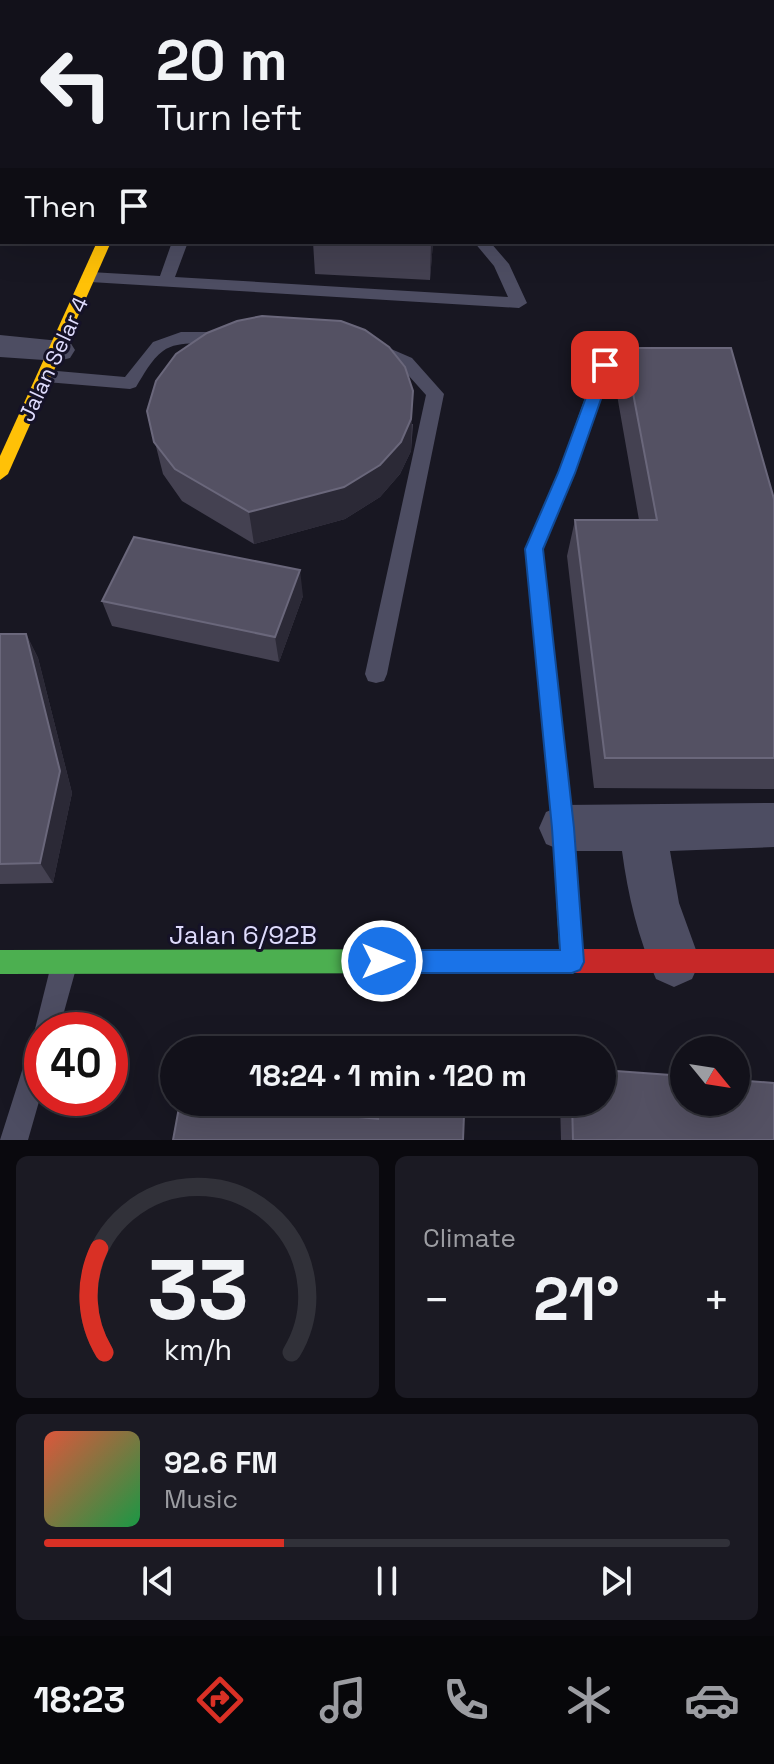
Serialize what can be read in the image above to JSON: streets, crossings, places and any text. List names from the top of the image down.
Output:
{
  "streets": {
    "street": ["Jalan Selar 4", "Jalan 6/92B"]
  },
  "north": "bottom right",
  "page": {
    "turn": ["20 m", "Turn left"],
    "then": "Then",
    "limit": "40",
    "trip": "18:24 · 1 min · 120 m",
    "tile": "Climate",
    "heat": ["−", "21°", "+"],
    "song": ["92.6 FM", "Music"],
    "tabs": "18:23",
    "gauge": ["33", "km/h"]
  }
}
